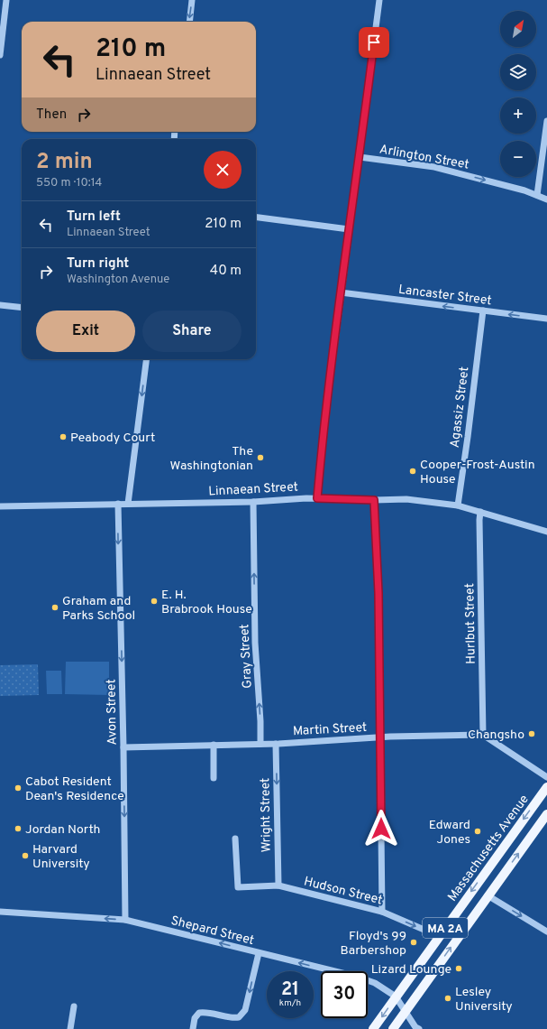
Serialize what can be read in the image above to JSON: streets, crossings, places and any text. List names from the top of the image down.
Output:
{
  "streets": {
    "main road": ["Massachusetts Avenue", "MA 2A"],
    "street": [
      "Arlington Street",
      "Lancaster Street",
      "Agassiz Street",
      "Linnaean Street",
      "Hurlbut Street",
      "Gray Street",
      "Avon Street",
      "Martin Street",
      "Wright Street",
      "Hudson Street",
      "Shepard Street"
    ]
  },
  "crossings": [
    ["Lancaster Street", "Agassiz Street"],
    ["Agassiz Street", "Linnaean Street"],
    ["Linnaean Street", "Hurlbut Street"],
    ["Linnaean Street", "Gray Street"],
    ["Linnaean Street", "Avon Street"],
    ["Hurlbut Street", "Martin Street"],
    ["Gray Street", "Martin Street"],
    ["Avon Street", "Martin Street"],
    ["Avon Street", "Shepard Street"],
    ["Martin Street", "Wright Street"],
    ["Wright Street", "Hudson Street"],
    ["Massachusetts Avenue", "Hudson Street"],
    ["Massachusetts Avenue", "Shepard Street"],
    ["MA 2A", "Shepard Street"]
  ],
  "one_way": [
    "Arlington Street",
    "Lancaster Street",
    "Gray Street",
    "Avon Street",
    "Wright Street",
    "Shepard Street"
  ],
  "places": [
    "Peabody Court",
    "The Washingtonian",
    "Cooper-Frost-Austin House",
    "E. H. Brabrook House",
    "Graham and Parks School",
    "Changsho",
    "Cabot Resident Dean's Residence",
    "Jordan North",
    "Edward Jones",
    "Harvard University",
    "Floyd's 99 Barbershop",
    "Lizard Lounge",
    "Lesley University"
  ],
  "north": "top right",
  "page": {
    "map_buttons": ["+", "−"],
    "turn": ["210 m", "Linnaean Street"],
    "then": "Then",
    "heading": ["2 min", "550 m · 10:14"],
    "list": [
      {
        "name": "Turn left",
        "note": "Linnaean Street",
        "value": "210 m"
      },
      {
        "name": "Turn right",
        "note": "Washington Avenue",
        "value": "40 m"
      }
    ],
    "buttons": ["Exit", "Share"],
    "speed": "21 km/h",
    "limit": "30"
  }
}
